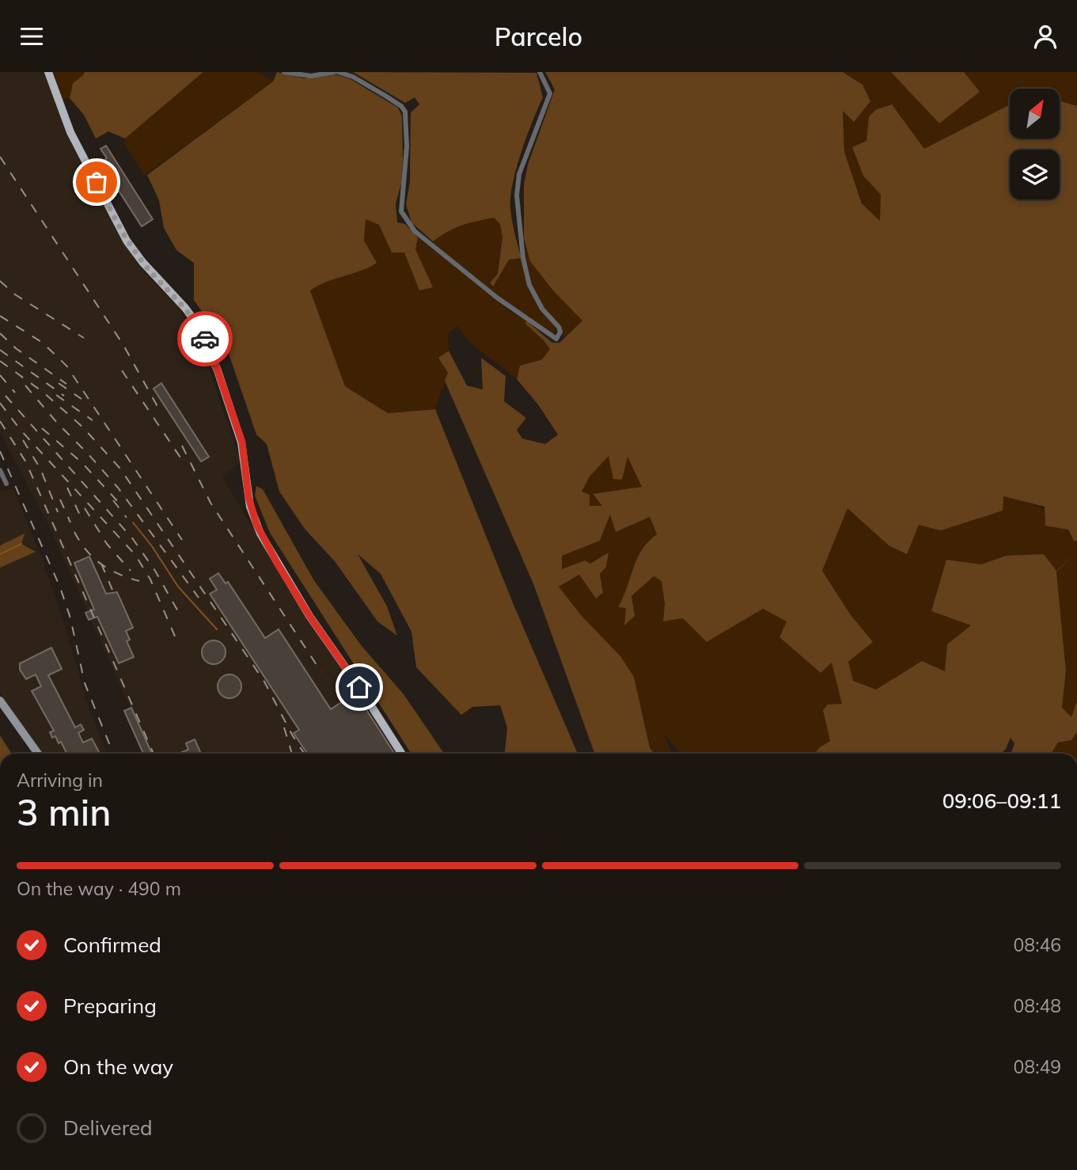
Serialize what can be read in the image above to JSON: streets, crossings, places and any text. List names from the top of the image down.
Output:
{
  "north": "top right",
  "page": {
    "header": "Parcelo",
    "heading": ["3 min", "Arriving in", "09:06–09:11"],
    "bar": "On the way · 490 m",
    "list": [
      ["Confirmed", "08:46"],
      ["Preparing", "08:48"],
      ["On the way", "08:49"],
      "Delivered"
    ]
  }
}
